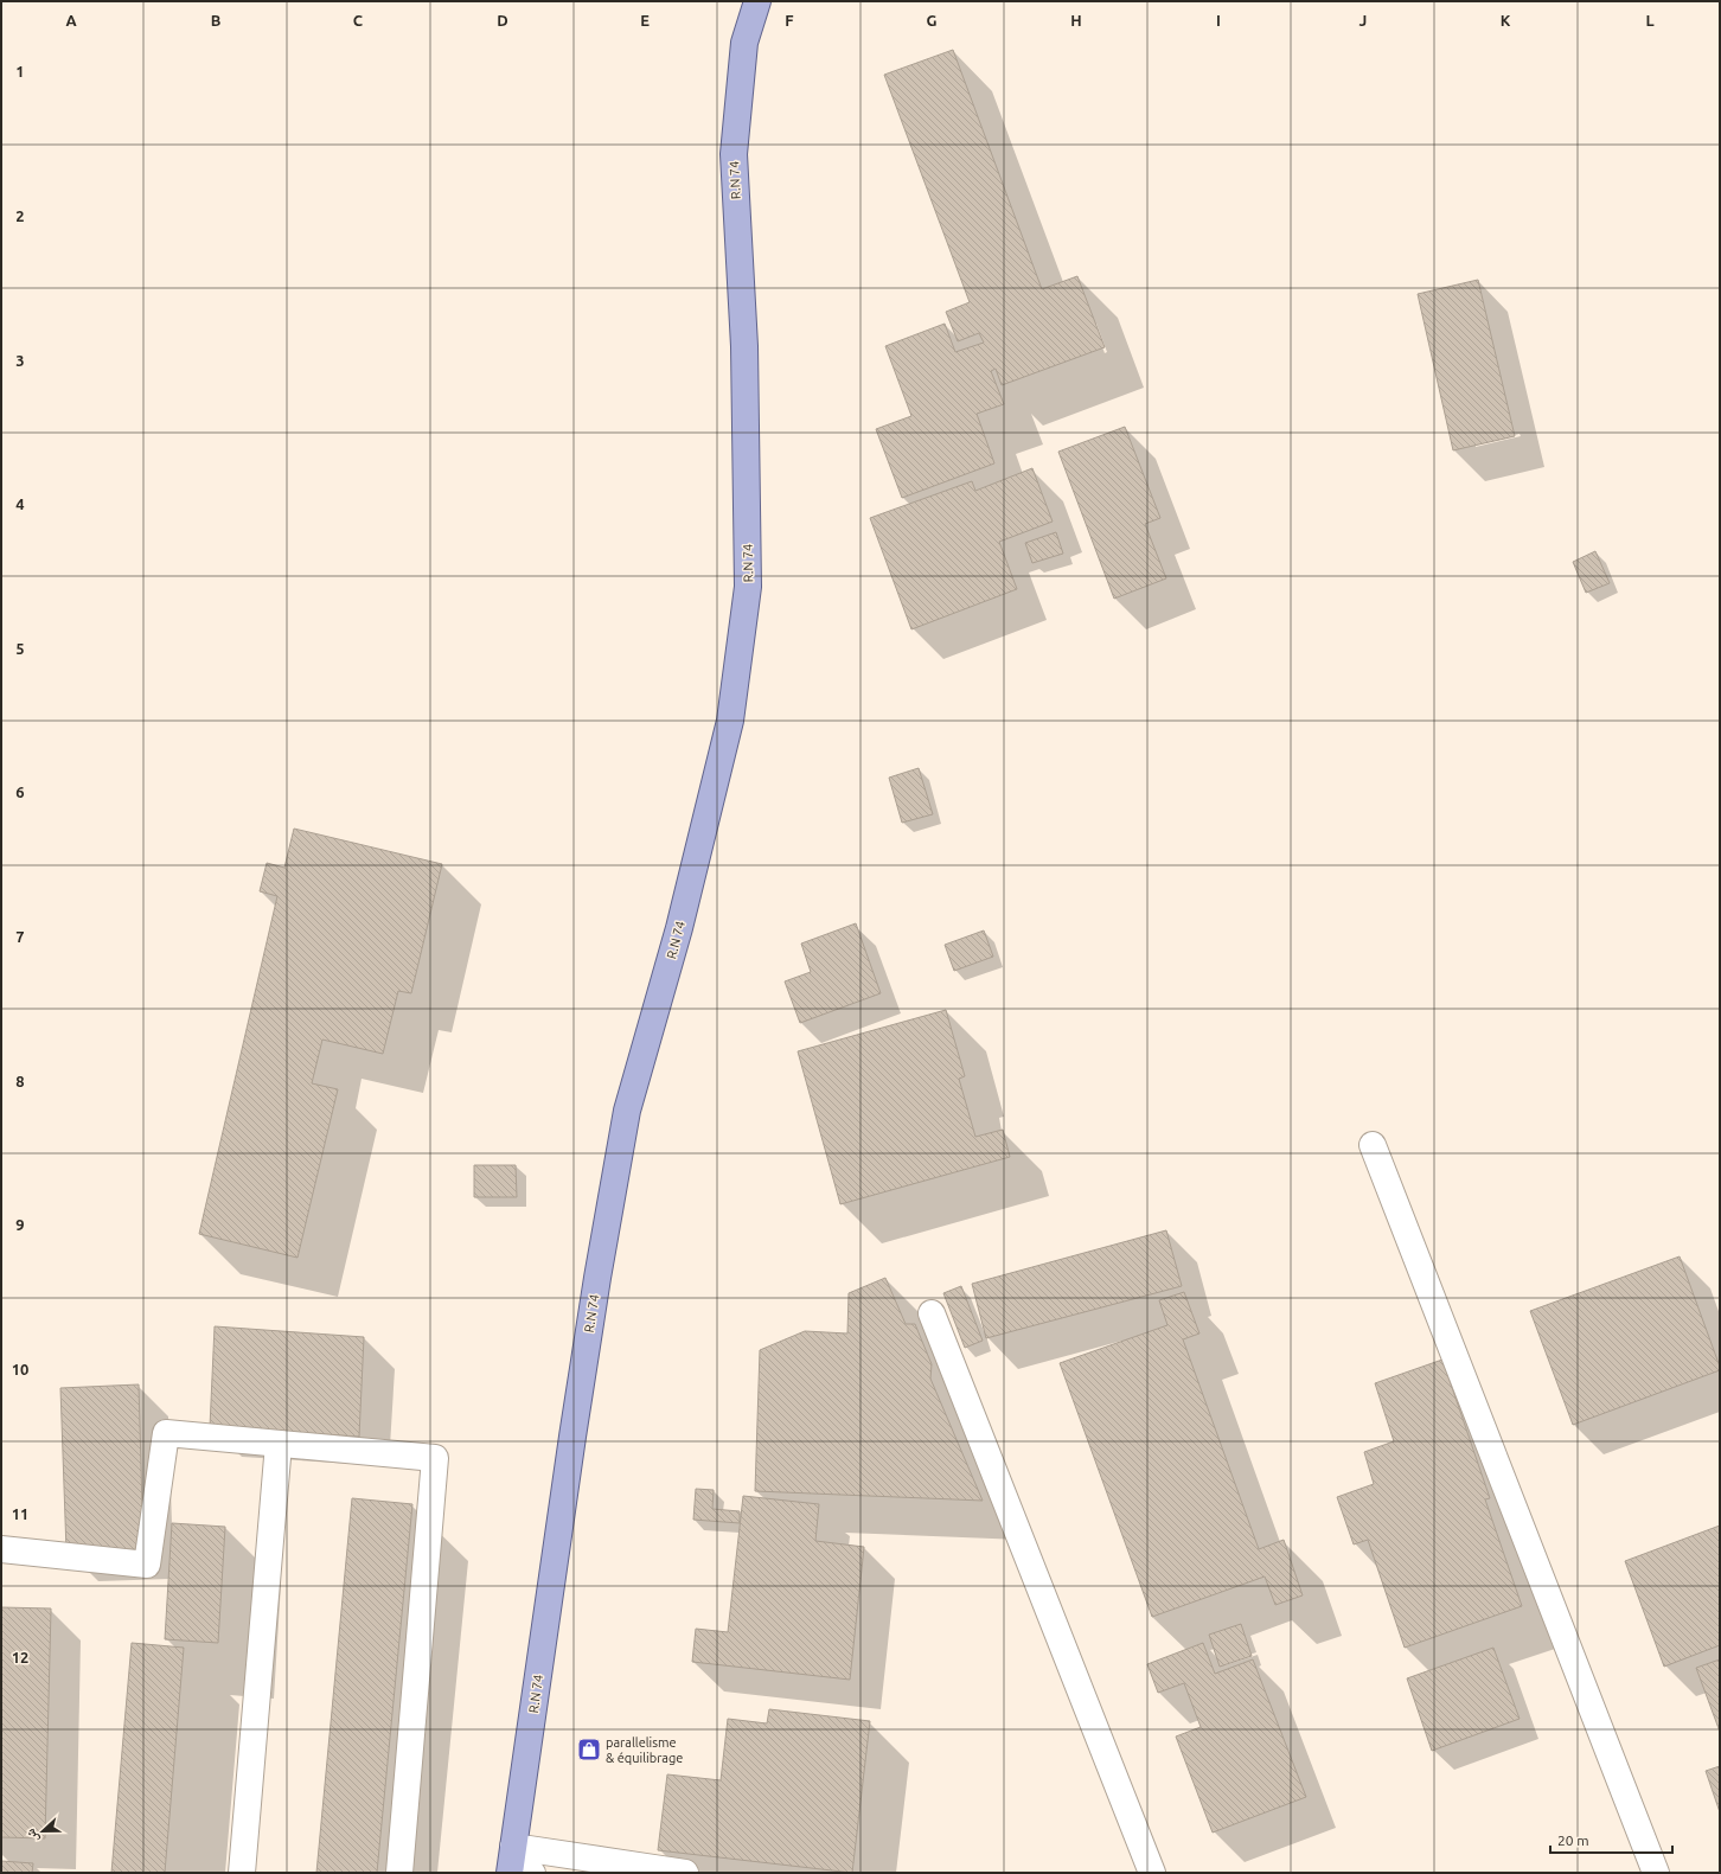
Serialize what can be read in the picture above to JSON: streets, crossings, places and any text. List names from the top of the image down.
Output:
{
  "streets": {
    "main road": ["R.N 74"]
  },
  "places": {
    "shop": ["parallelisme & équilibrage"]
  },
  "scale_bar": "20 m",
  "north": "left",
  "grid": {
    "columns": [
      "A",
      "B",
      "C",
      "D",
      "E",
      "F",
      "G",
      "H",
      "I",
      "J",
      "K",
      "L"
    ],
    "rows": [
      "1",
      "2",
      "3",
      "4",
      "5",
      "6",
      "7",
      "8",
      "9",
      "10",
      "11",
      "12"
    ]
  }
}
